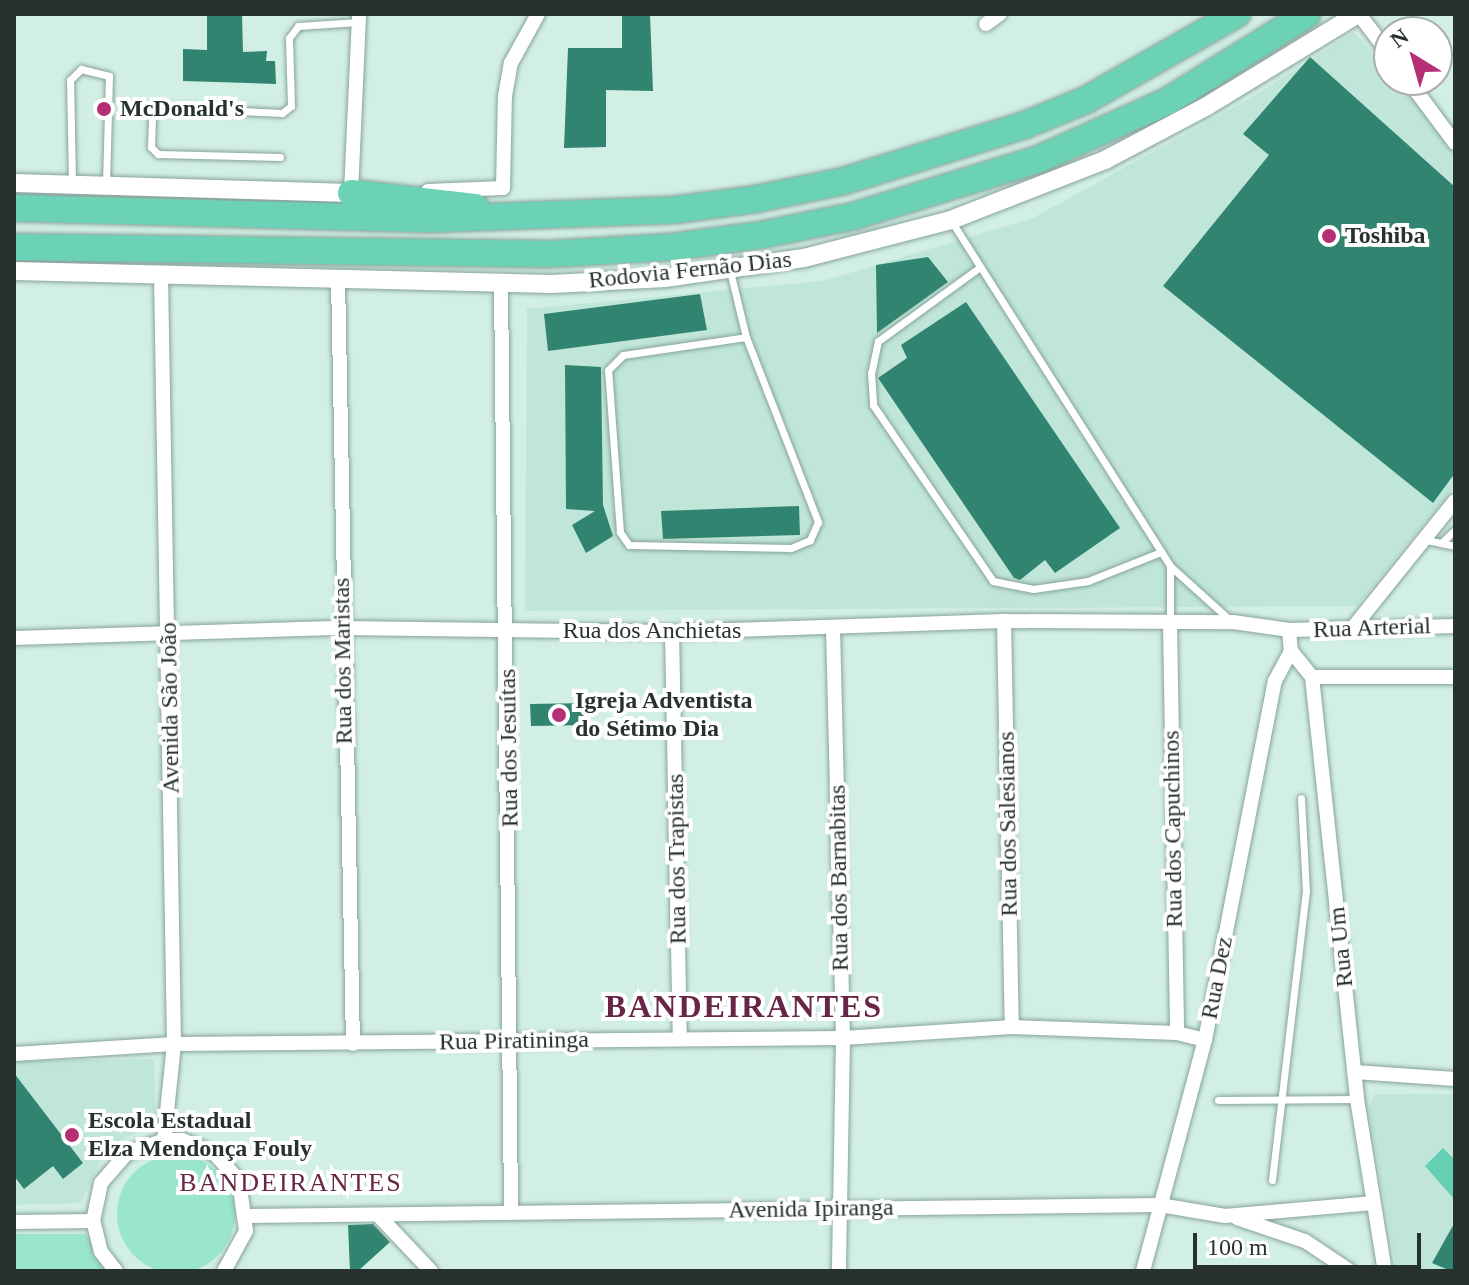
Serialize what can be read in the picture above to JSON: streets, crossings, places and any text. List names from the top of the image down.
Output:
{
  "streets": {
    "highway": ["Rodovia Fernão Dias"],
    "street": [
      "Rua Arterial",
      "Rua dos Anchietas",
      "Rua dos Maristas",
      "Avenida São João",
      "Rua dos Jesuítas",
      "Rua dos Salesianos",
      "Rua dos Capuchinos",
      "Rua dos Trapistas",
      "Rua dos Barnabitas",
      "Rua Um",
      "Rua Dez",
      "Rua Piratininga",
      "Avenida Ipiranga"
    ]
  },
  "crossings": [
    ["Rodovia Fernão Dias", "Rua dos Maristas"],
    ["Rodovia Fernão Dias", "Avenida São João"],
    ["Rodovia Fernão Dias", "Rua dos Jesuítas"],
    ["Rua Arterial", "Rua dos Anchietas"],
    ["Rua Arterial", "Rua Um"],
    ["Rua Arterial", "Rua Dez"],
    ["Rua dos Anchietas", "Rua dos Maristas"],
    ["Rua dos Anchietas", "Avenida São João"],
    ["Rua dos Anchietas", "Rua dos Jesuítas"],
    ["Rua dos Anchietas", "Rua dos Salesianos"],
    ["Rua dos Anchietas", "Rua dos Capuchinos"],
    ["Rua dos Anchietas", "Rua dos Trapistas"],
    ["Rua dos Anchietas", "Rua dos Barnabitas"],
    ["Rua dos Maristas", "Rua Piratininga"],
    ["Avenida São João", "Rua Piratininga"],
    ["Rua dos Jesuítas", "Rua Piratininga"],
    ["Rua dos Jesuítas", "Avenida Ipiranga"],
    ["Rua dos Salesianos", "Rua Piratininga"],
    ["Rua dos Capuchinos", "Rua Piratininga"],
    ["Rua dos Trapistas", "Rua Piratininga"],
    ["Rua dos Barnabitas", "Rua Piratininga"],
    ["Rua dos Barnabitas", "Avenida Ipiranga"],
    ["Rua Um", "Avenida Ipiranga"],
    ["Rua Dez", "Rua Piratininga"],
    ["Rua Dez", "Avenida Ipiranga"]
  ],
  "districts": ["BANDEIRANTES", "BANDEIRANTES"],
  "places": [
    "McDonald's",
    "Toshiba",
    "Igreja Adventista do Sétimo Dia",
    "Escola Estadual Elza Mendonça Fouly"
  ],
  "scale_bar": "100 m",
  "north": "top left"
}
